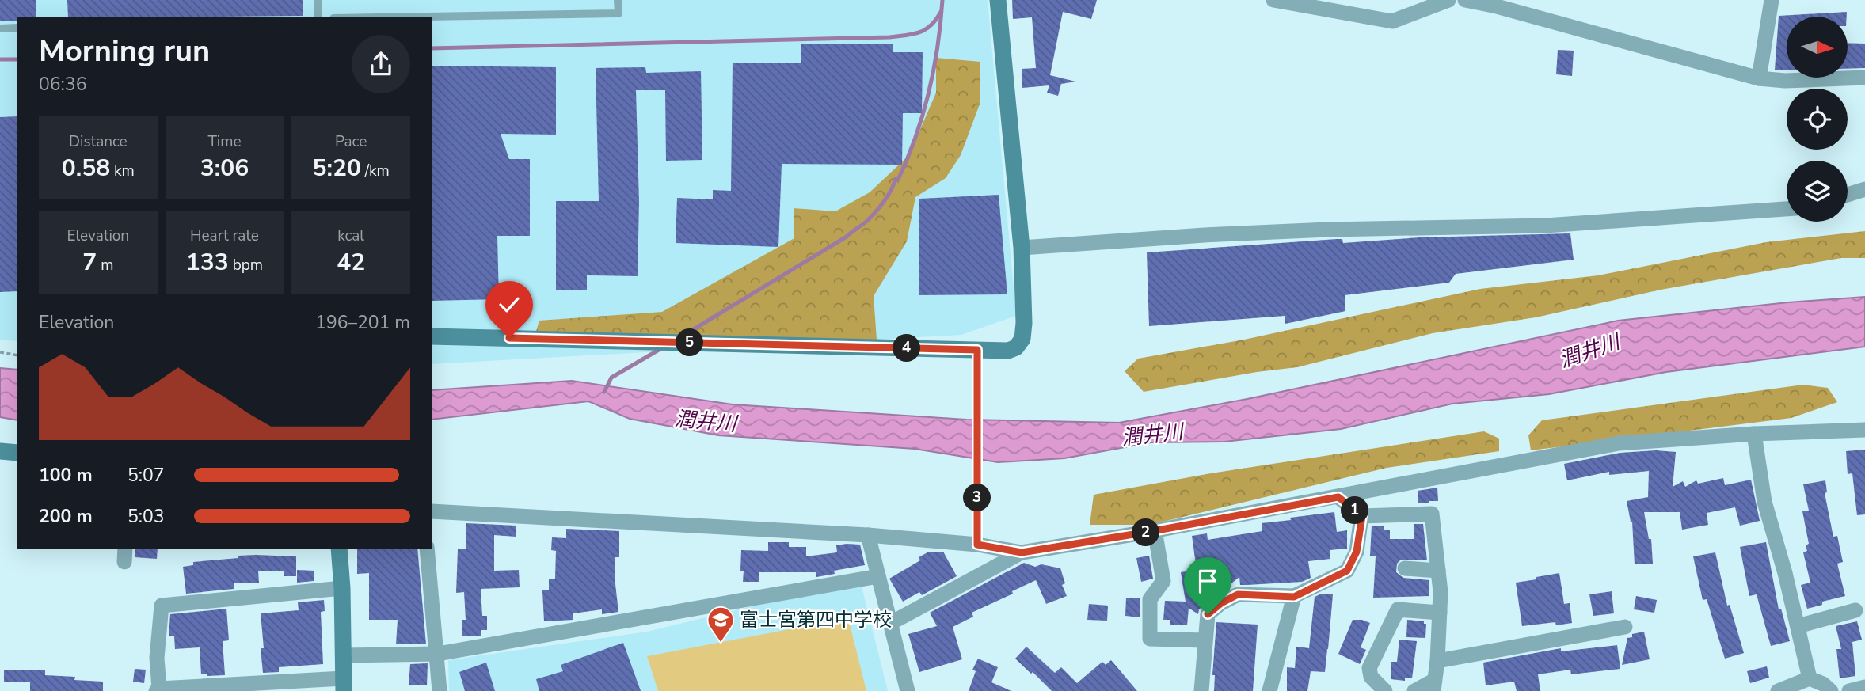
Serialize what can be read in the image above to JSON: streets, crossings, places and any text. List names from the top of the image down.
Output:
{
  "water": ["潤井川"],
  "places": {
    "school or university": ["富士宮第四中学校"]
  },
  "north": "right",
  "page": {
    "heading": ["Morning run", "06:36"],
    "stats": [
      ["Distance", "0.58 km"],
      ["Time", "3:06"],
      ["Pace", "5:20 /km"],
      ["Elevation", "7 m"],
      ["Heart rate", "133 bpm"],
      ["kcal", "42"]
    ],
    "chart": ["Elevation", "196–201 m"],
    "pins": [
      "5",
      "4",
      "3",
      "1",
      "2"
    ],
    "list": [
      {
        "name": "100 m",
        "note": "5:07"
      },
      {
        "name": "200 m",
        "note": "5:03"
      }
    ]
  }
}
